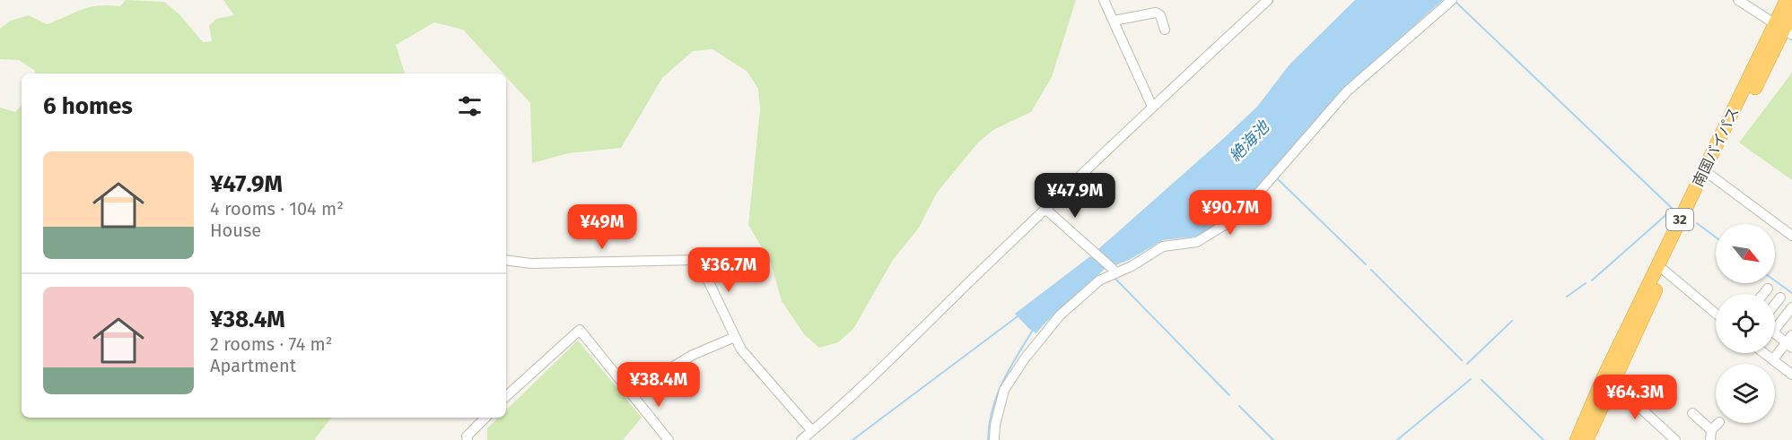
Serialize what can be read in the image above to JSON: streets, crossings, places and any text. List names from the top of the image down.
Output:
{
  "streets": {
    "highway": ["南国バイパス", "32"]
  },
  "water": ["絶海池"],
  "north": "bottom right",
  "page": {
    "heading": "6 homes",
    "list": [
      {
        "name": "¥47.9M",
        "note": "4 rooms · 104 m² · House"
      },
      {
        "name": "¥38.4M",
        "note": "2 rooms · 74 m² · Apartment"
      }
    ],
    "price": [
      "¥47.9M",
      "¥90.7M",
      "¥49M",
      "¥36.7M",
      "¥38.4M",
      "¥64.3M"
    ]
  }
}
